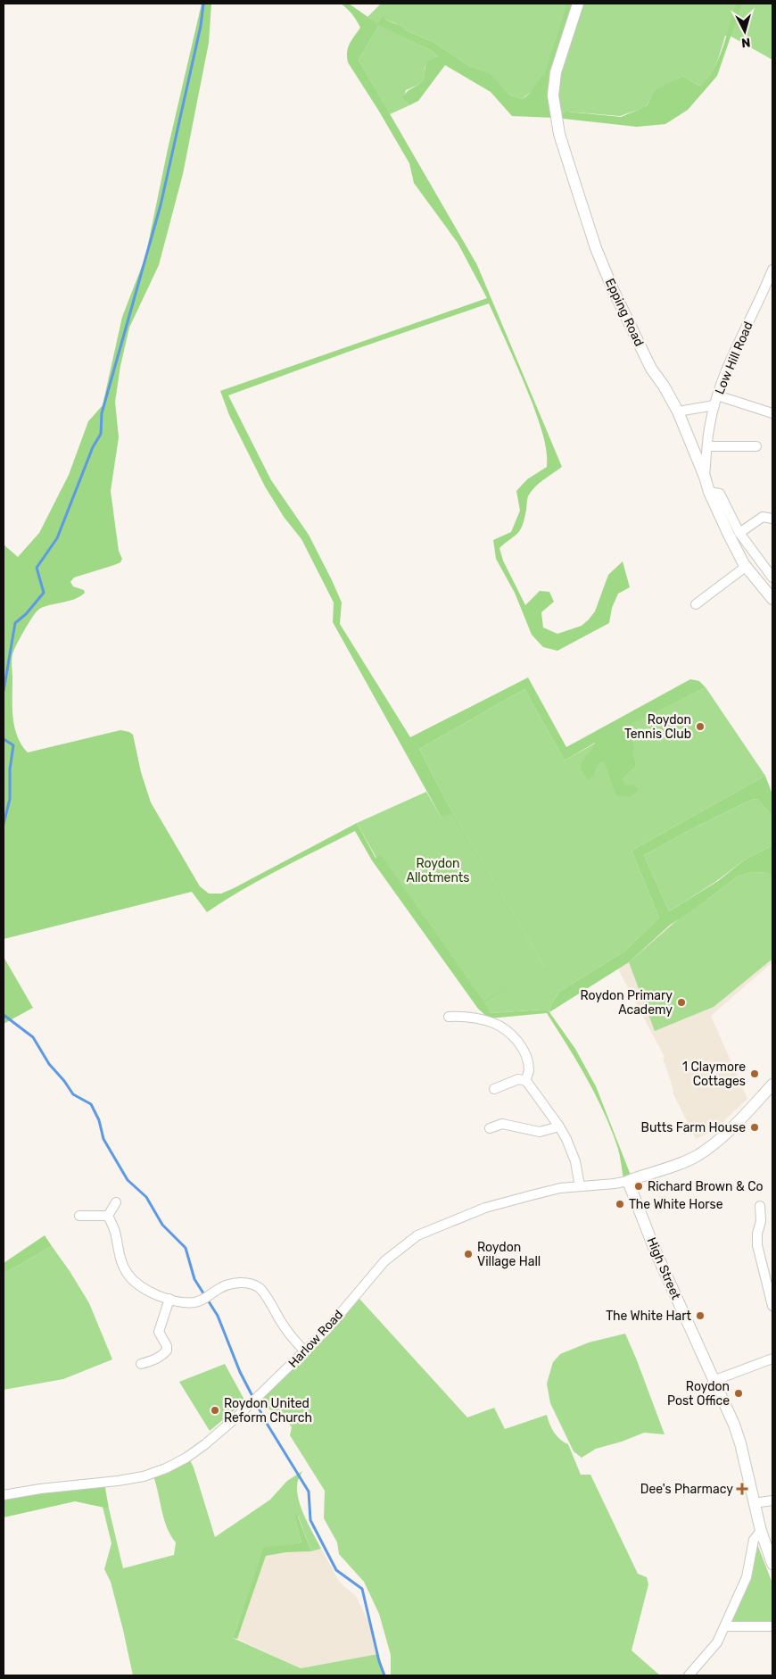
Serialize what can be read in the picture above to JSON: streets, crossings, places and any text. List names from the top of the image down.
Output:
{
  "streets": {
    "main road": ["Epping Road", "High Street"],
    "street": ["Low Hill Road", "Harlow Road"]
  },
  "crossings": [
    ["Epping Road", "Low Hill Road"],
    ["High Street", "Harlow Road"]
  ],
  "parks": ["Roydon Allotments"],
  "places": {
    "other": [
      "Roydon Tennis Club",
      "Roydon Primary Academy",
      "1 Claymore Cottages",
      "Butts Farm House",
      "Richard Brown & Co",
      "The White Horse",
      "Roydon Village Hall",
      "The White Hart",
      "Roydon Post Office",
      "Roydon United Reform Church"
    ],
    "health": ["Dee's Pharmacy"]
  },
  "north": "bottom"
}
